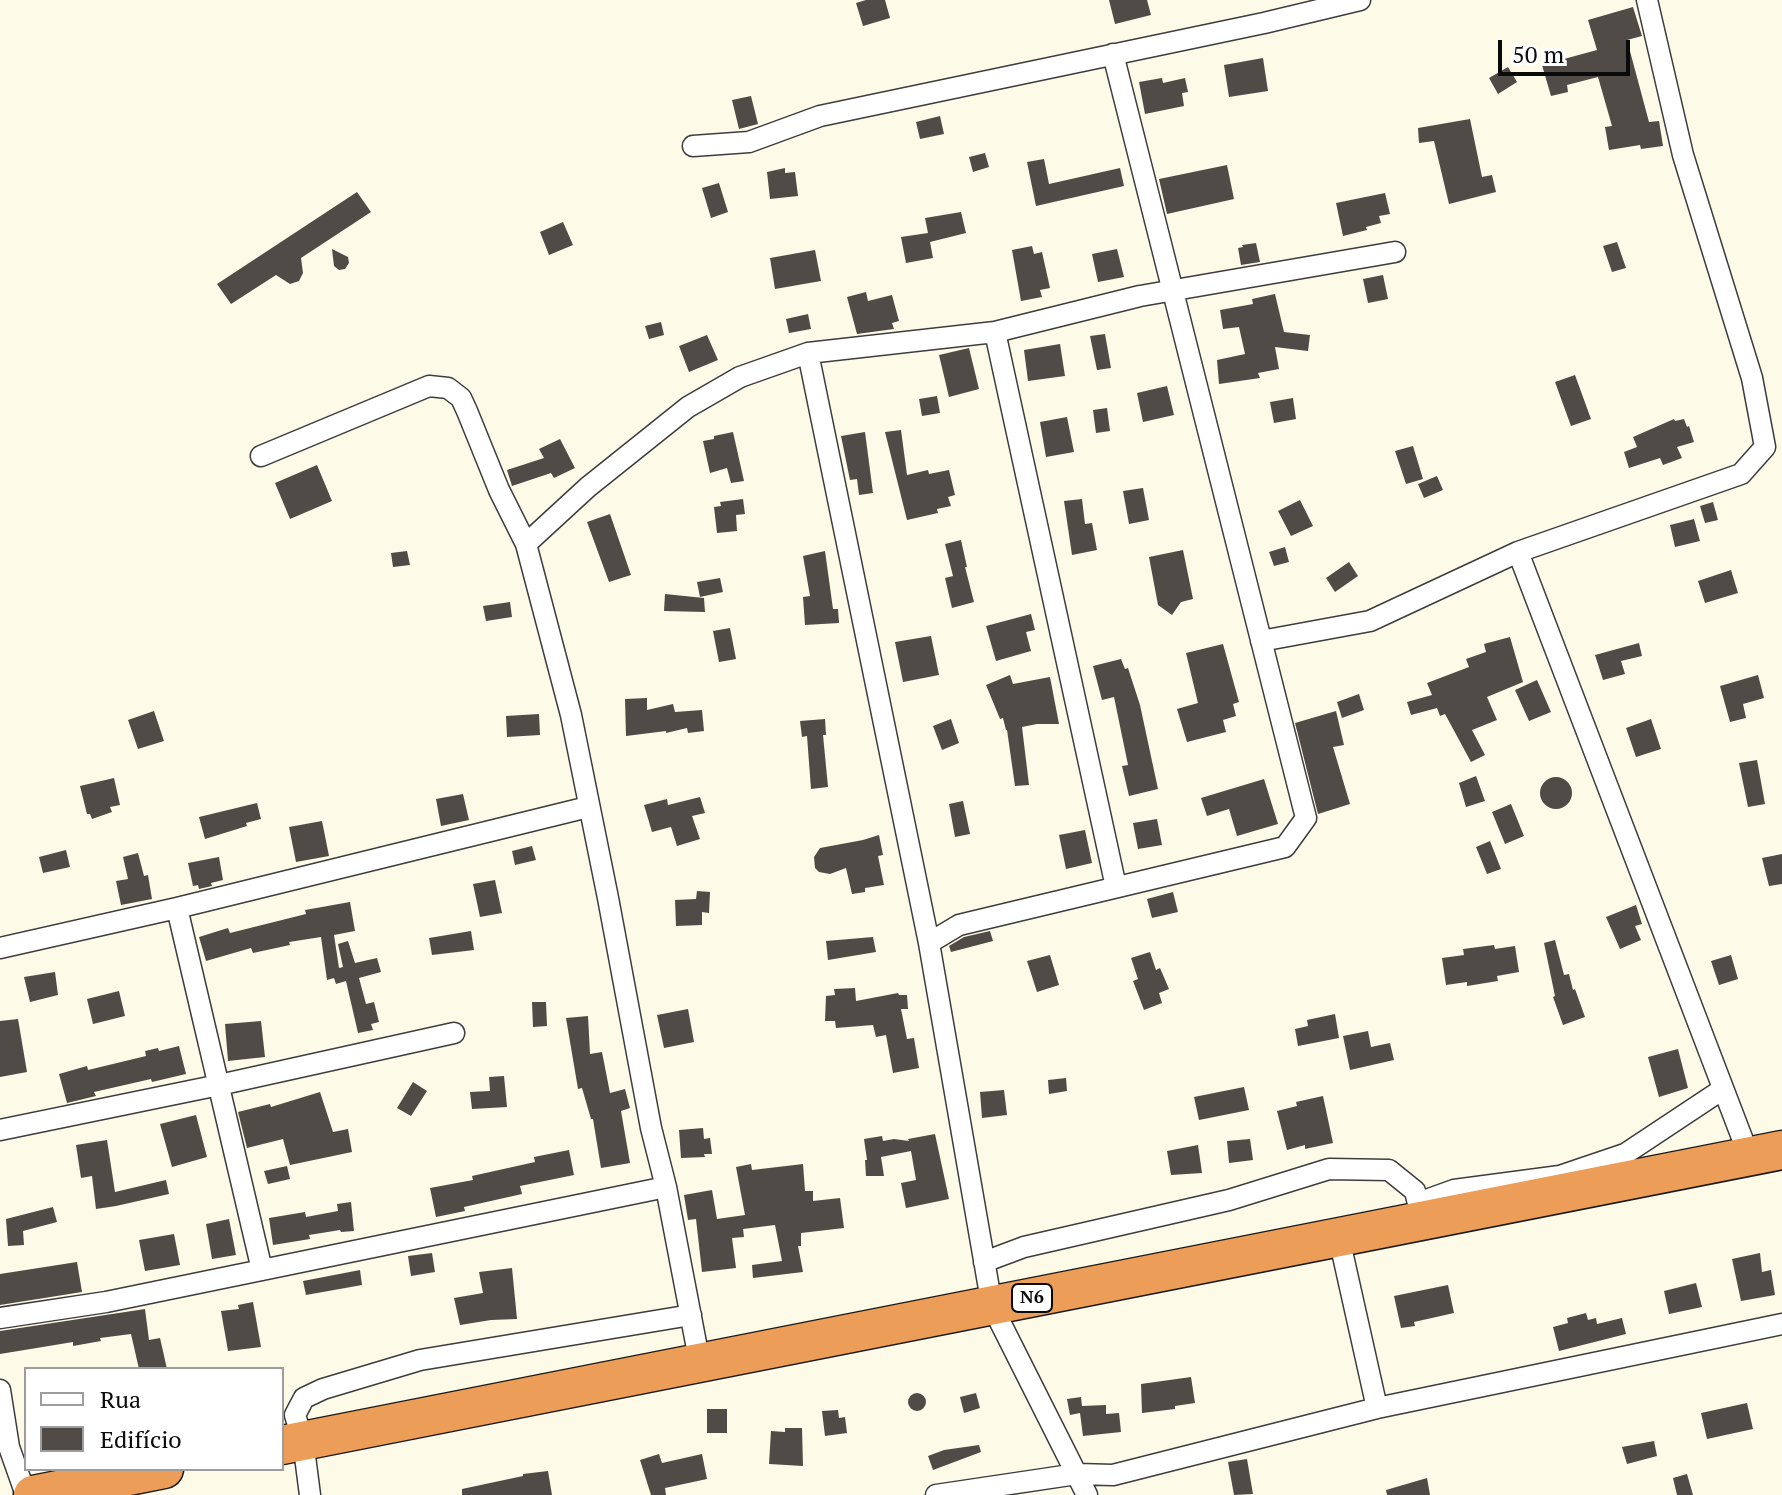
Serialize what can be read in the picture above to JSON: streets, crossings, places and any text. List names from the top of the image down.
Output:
{
  "streets": {
    "highway": ["N6"]
  },
  "legend": ["Rua", "Edifício"],
  "scale_bar": "50 m"
}
